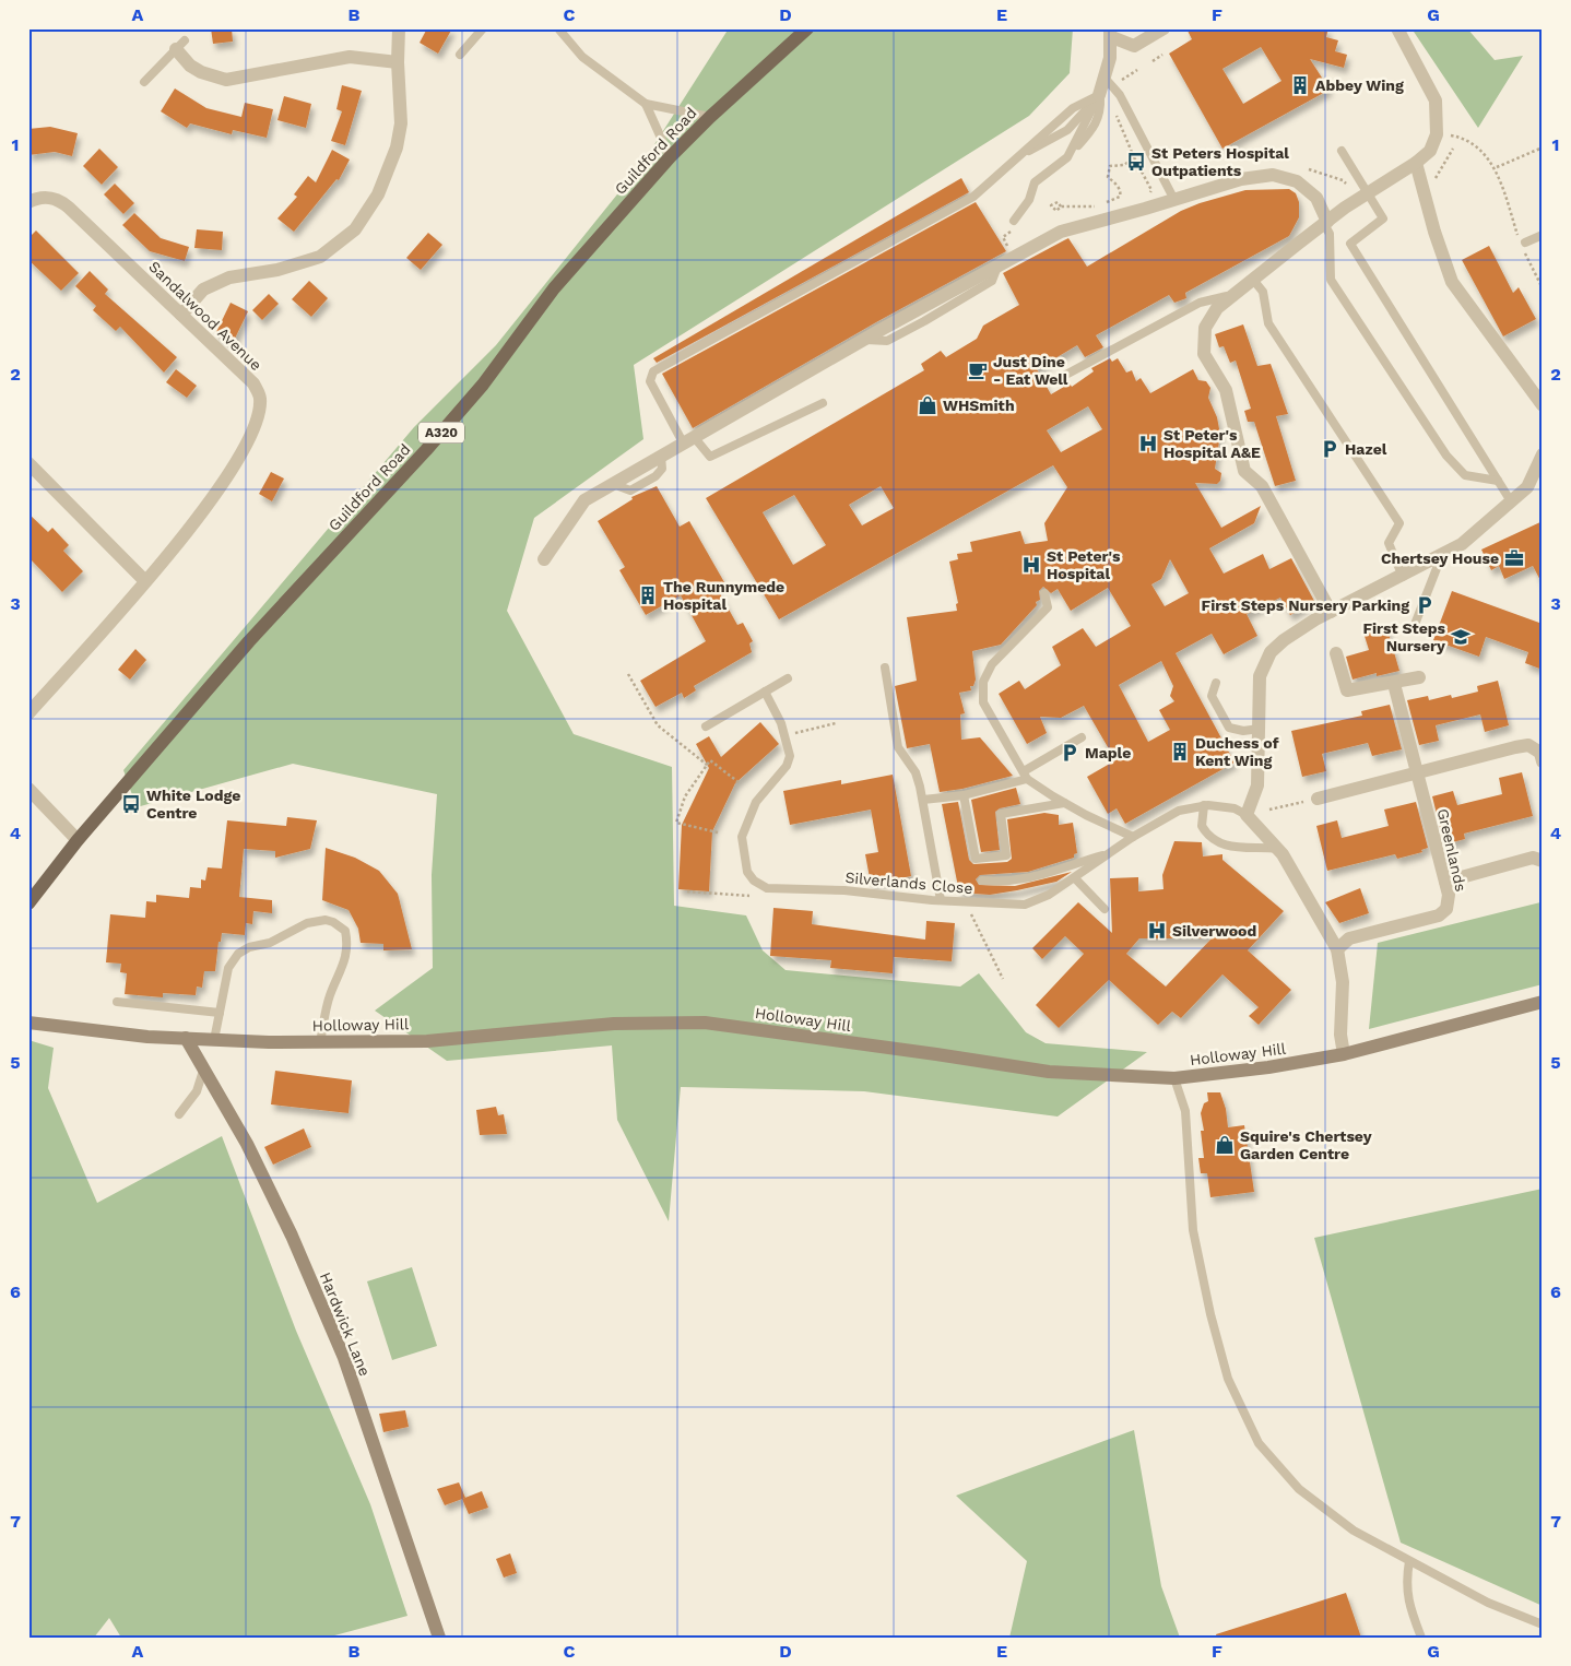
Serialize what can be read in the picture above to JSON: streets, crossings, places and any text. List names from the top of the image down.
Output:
{
  "streets": {
    "main road": [
      "Guildford Road",
      "A320",
      "Holloway Hill",
      "Hardwick Lane"
    ],
    "street": ["Sandalwood Avenue", "Greenlands"],
    "lane": ["Silverlands Close"]
  },
  "crossings": [
    ["Holloway Hill", "Hardwick Lane"]
  ],
  "places": {
    "building": ["Abbey Wing", "The Runnymede Hospital", "Duchess of Kent Wing"],
    "bus stop": ["St Peters Hospital Outpatients", "White Lodge Centre"],
    "cafe": ["Just Dine - Eat Well"],
    "shop": ["WHSmith", "Squire's Chertsey Garden Centre"],
    "hospital": ["St Peter's Hospital A&E", "St Peter's Hospital", "Silverwood"],
    "parking": ["Hazel", "First Steps Nursery Parking", "Maple"],
    "office": ["Chertsey House"],
    "school or university": ["First Steps Nursery"]
  },
  "grid": {
    "columns": [
      "A",
      "B",
      "C",
      "D",
      "E",
      "F",
      "G"
    ],
    "rows": [
      "1",
      "2",
      "3",
      "4",
      "5",
      "6",
      "7"
    ]
  }
}
